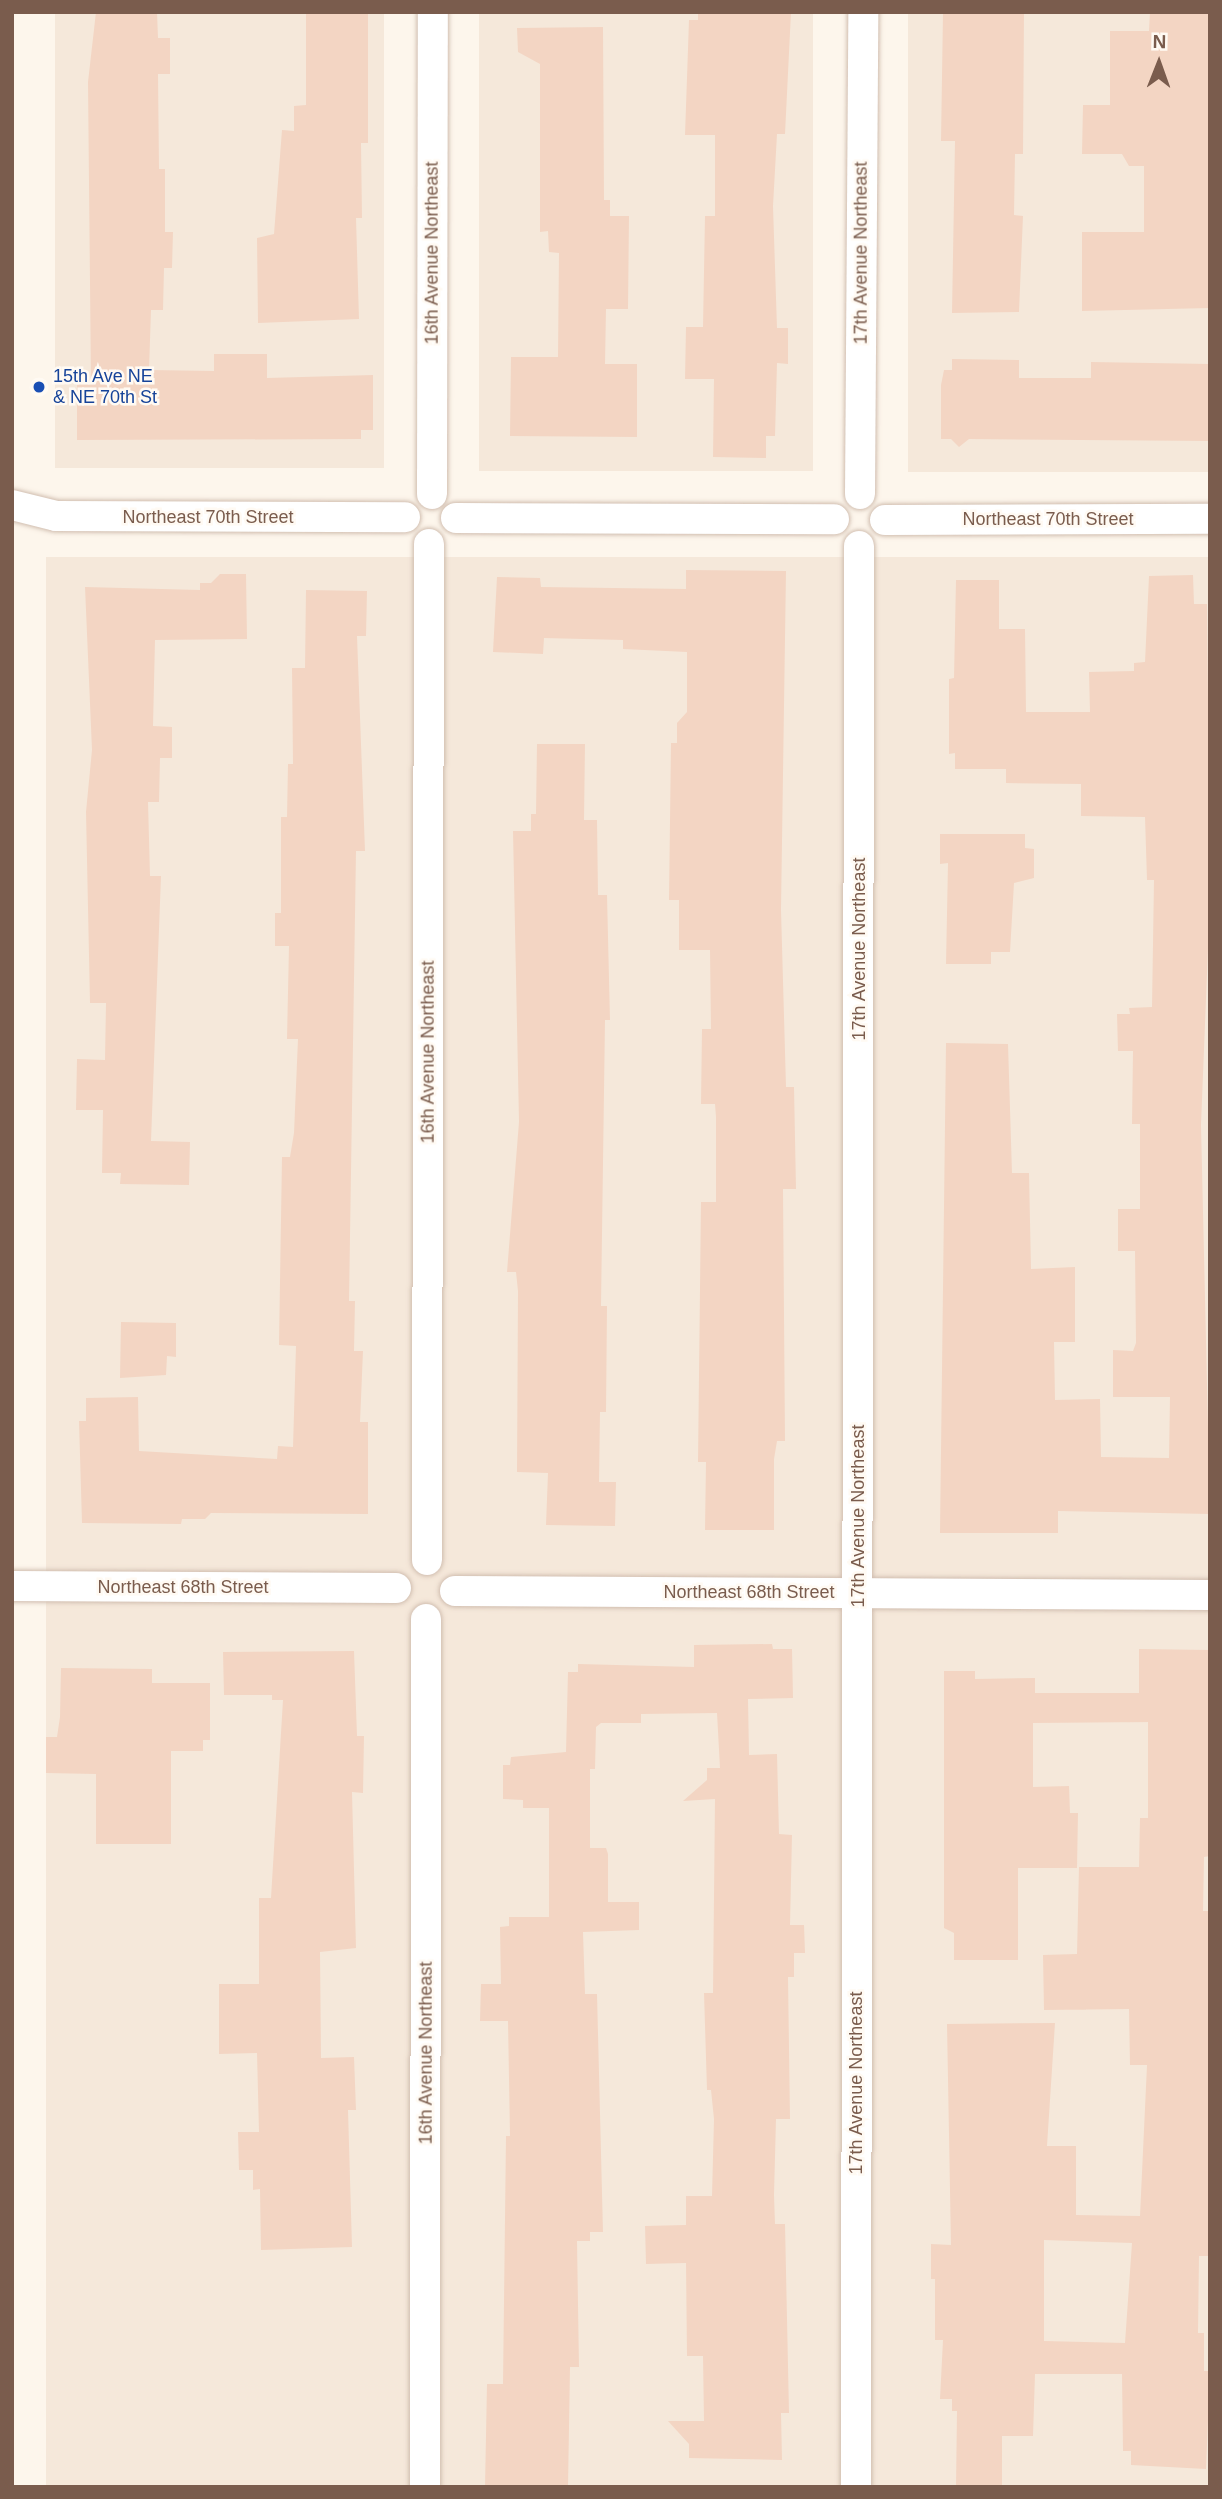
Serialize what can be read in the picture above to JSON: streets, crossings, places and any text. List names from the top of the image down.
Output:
{
  "streets": {
    "street": [
      "16th Avenue Northeast",
      "17th Avenue Northeast",
      "Northeast 70th Street",
      "Northeast 68th Street"
    ]
  },
  "crossings": [
    ["16th Avenue Northeast", "Northeast 70th Street"],
    ["16th Avenue Northeast", "Northeast 68th Street"],
    ["17th Avenue Northeast", "Northeast 70th Street"],
    ["17th Avenue Northeast", "Northeast 68th Street"]
  ],
  "places": ["15th Ave NE & NE 70th St"],
  "north": "top"
}
